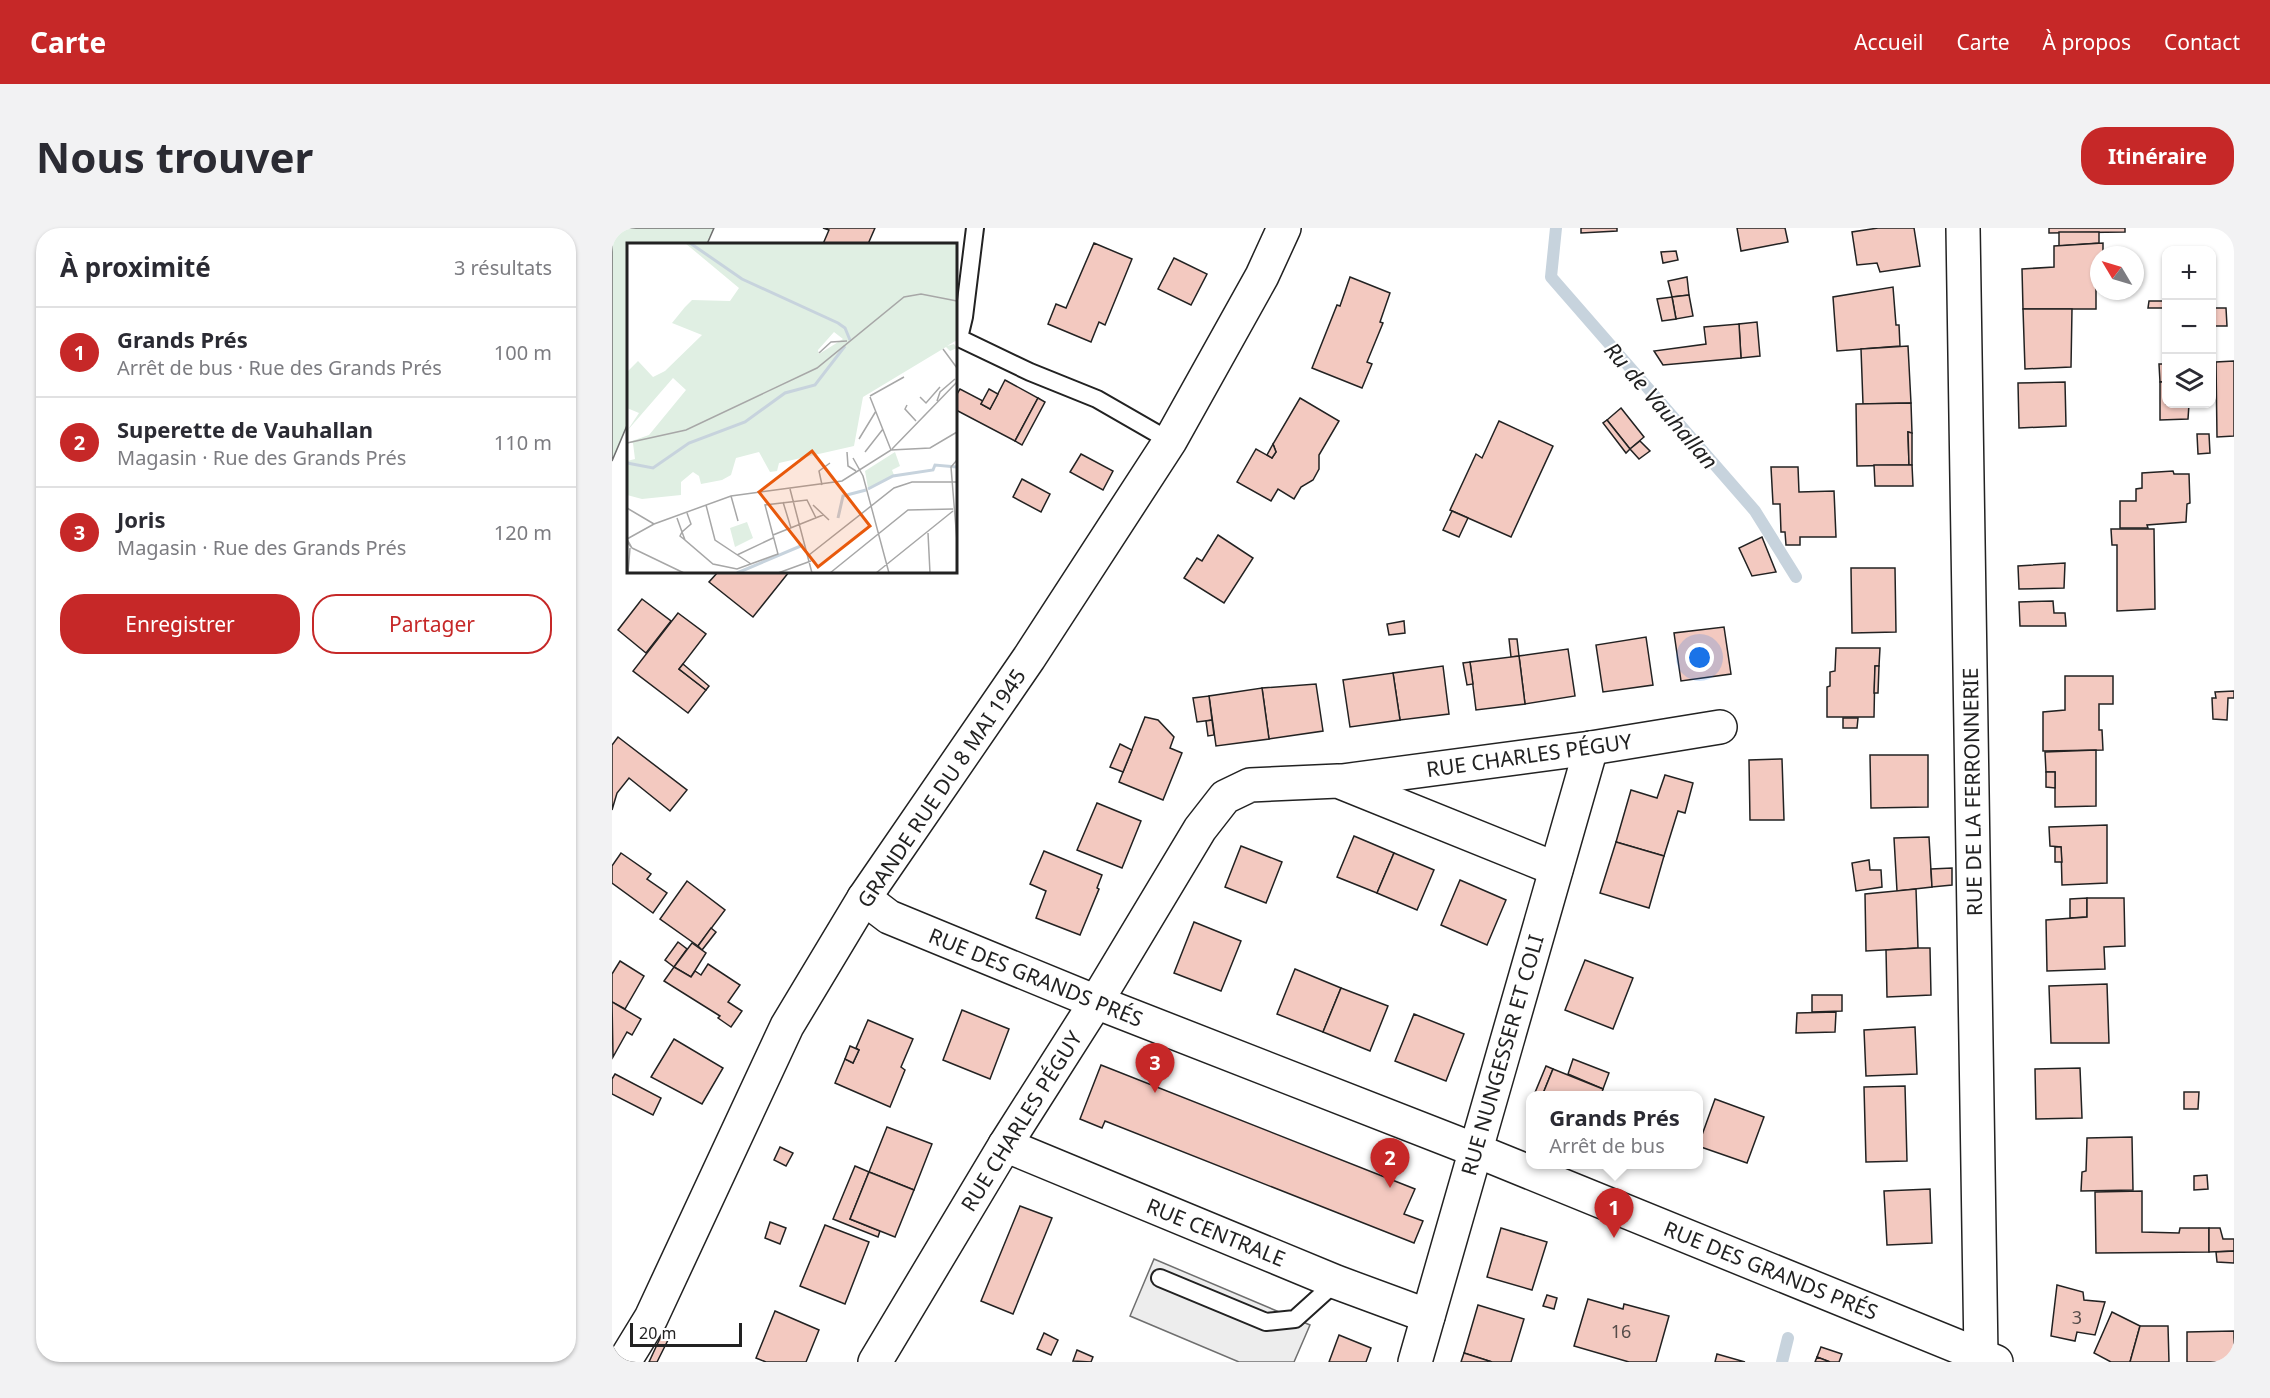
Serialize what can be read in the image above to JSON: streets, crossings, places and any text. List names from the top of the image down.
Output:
{
  "streets": {
    "street": [
      "RUE CHARLES PÉGUY",
      "GRANDE RUE DU 8 MAI 1945",
      "RUE DE LA FERRONNERIE",
      "RUE DES GRANDS PRÉS",
      "RUE NUNGESSER ET COLI",
      "RUE CENTRALE"
    ]
  },
  "crossings": [
    ["RUE CHARLES PÉGUY", "RUE DES GRANDS PRÉS"],
    ["RUE CHARLES PÉGUY", "RUE NUNGESSER ET COLI"],
    ["RUE CHARLES PÉGUY", "RUE CENTRALE"],
    ["GRANDE RUE DU 8 MAI 1945", "RUE DES GRANDS PRÉS"],
    ["RUE DE LA FERRONNERIE", "RUE DES GRANDS PRÉS"],
    ["RUE DES GRANDS PRÉS", "RUE NUNGESSER ET COLI"],
    ["RUE NUNGESSER ET COLI", "RUE CENTRALE"]
  ],
  "water": ["Ru de Vauhallan"],
  "house_numbers": ["3", "16"],
  "scale_bar": "20 m",
  "north": "top left",
  "page": {
    "header": "Carte",
    "nav": [
      "Accueil",
      "Carte",
      "À propos",
      "Contact"
    ],
    "buttons": [
      "Itinéraire",
      ["Enregistrer", "Partager"]
    ],
    "title": "Nous trouver",
    "heading": ["À proximité", "3 résultats"],
    "map_buttons": ["+", "−"],
    "list": [
      {
        "mark": "1",
        "name": "Grands Prés",
        "note": "Arrêt de bus · Rue des Grands Prés",
        "value": "100 m"
      },
      {
        "mark": "2",
        "name": "Superette de Vauhallan",
        "note": "Magasin · Rue des Grands Prés",
        "value": "110 m"
      },
      {
        "mark": "3",
        "name": "Joris",
        "note": "Magasin · Rue des Grands Prés",
        "value": "120 m"
      }
    ],
    "pins": ["3", "2", "1"],
    "popup": ["Grands Prés", "Arrêt de bus"],
    "scale": "20 m"
  }
}
